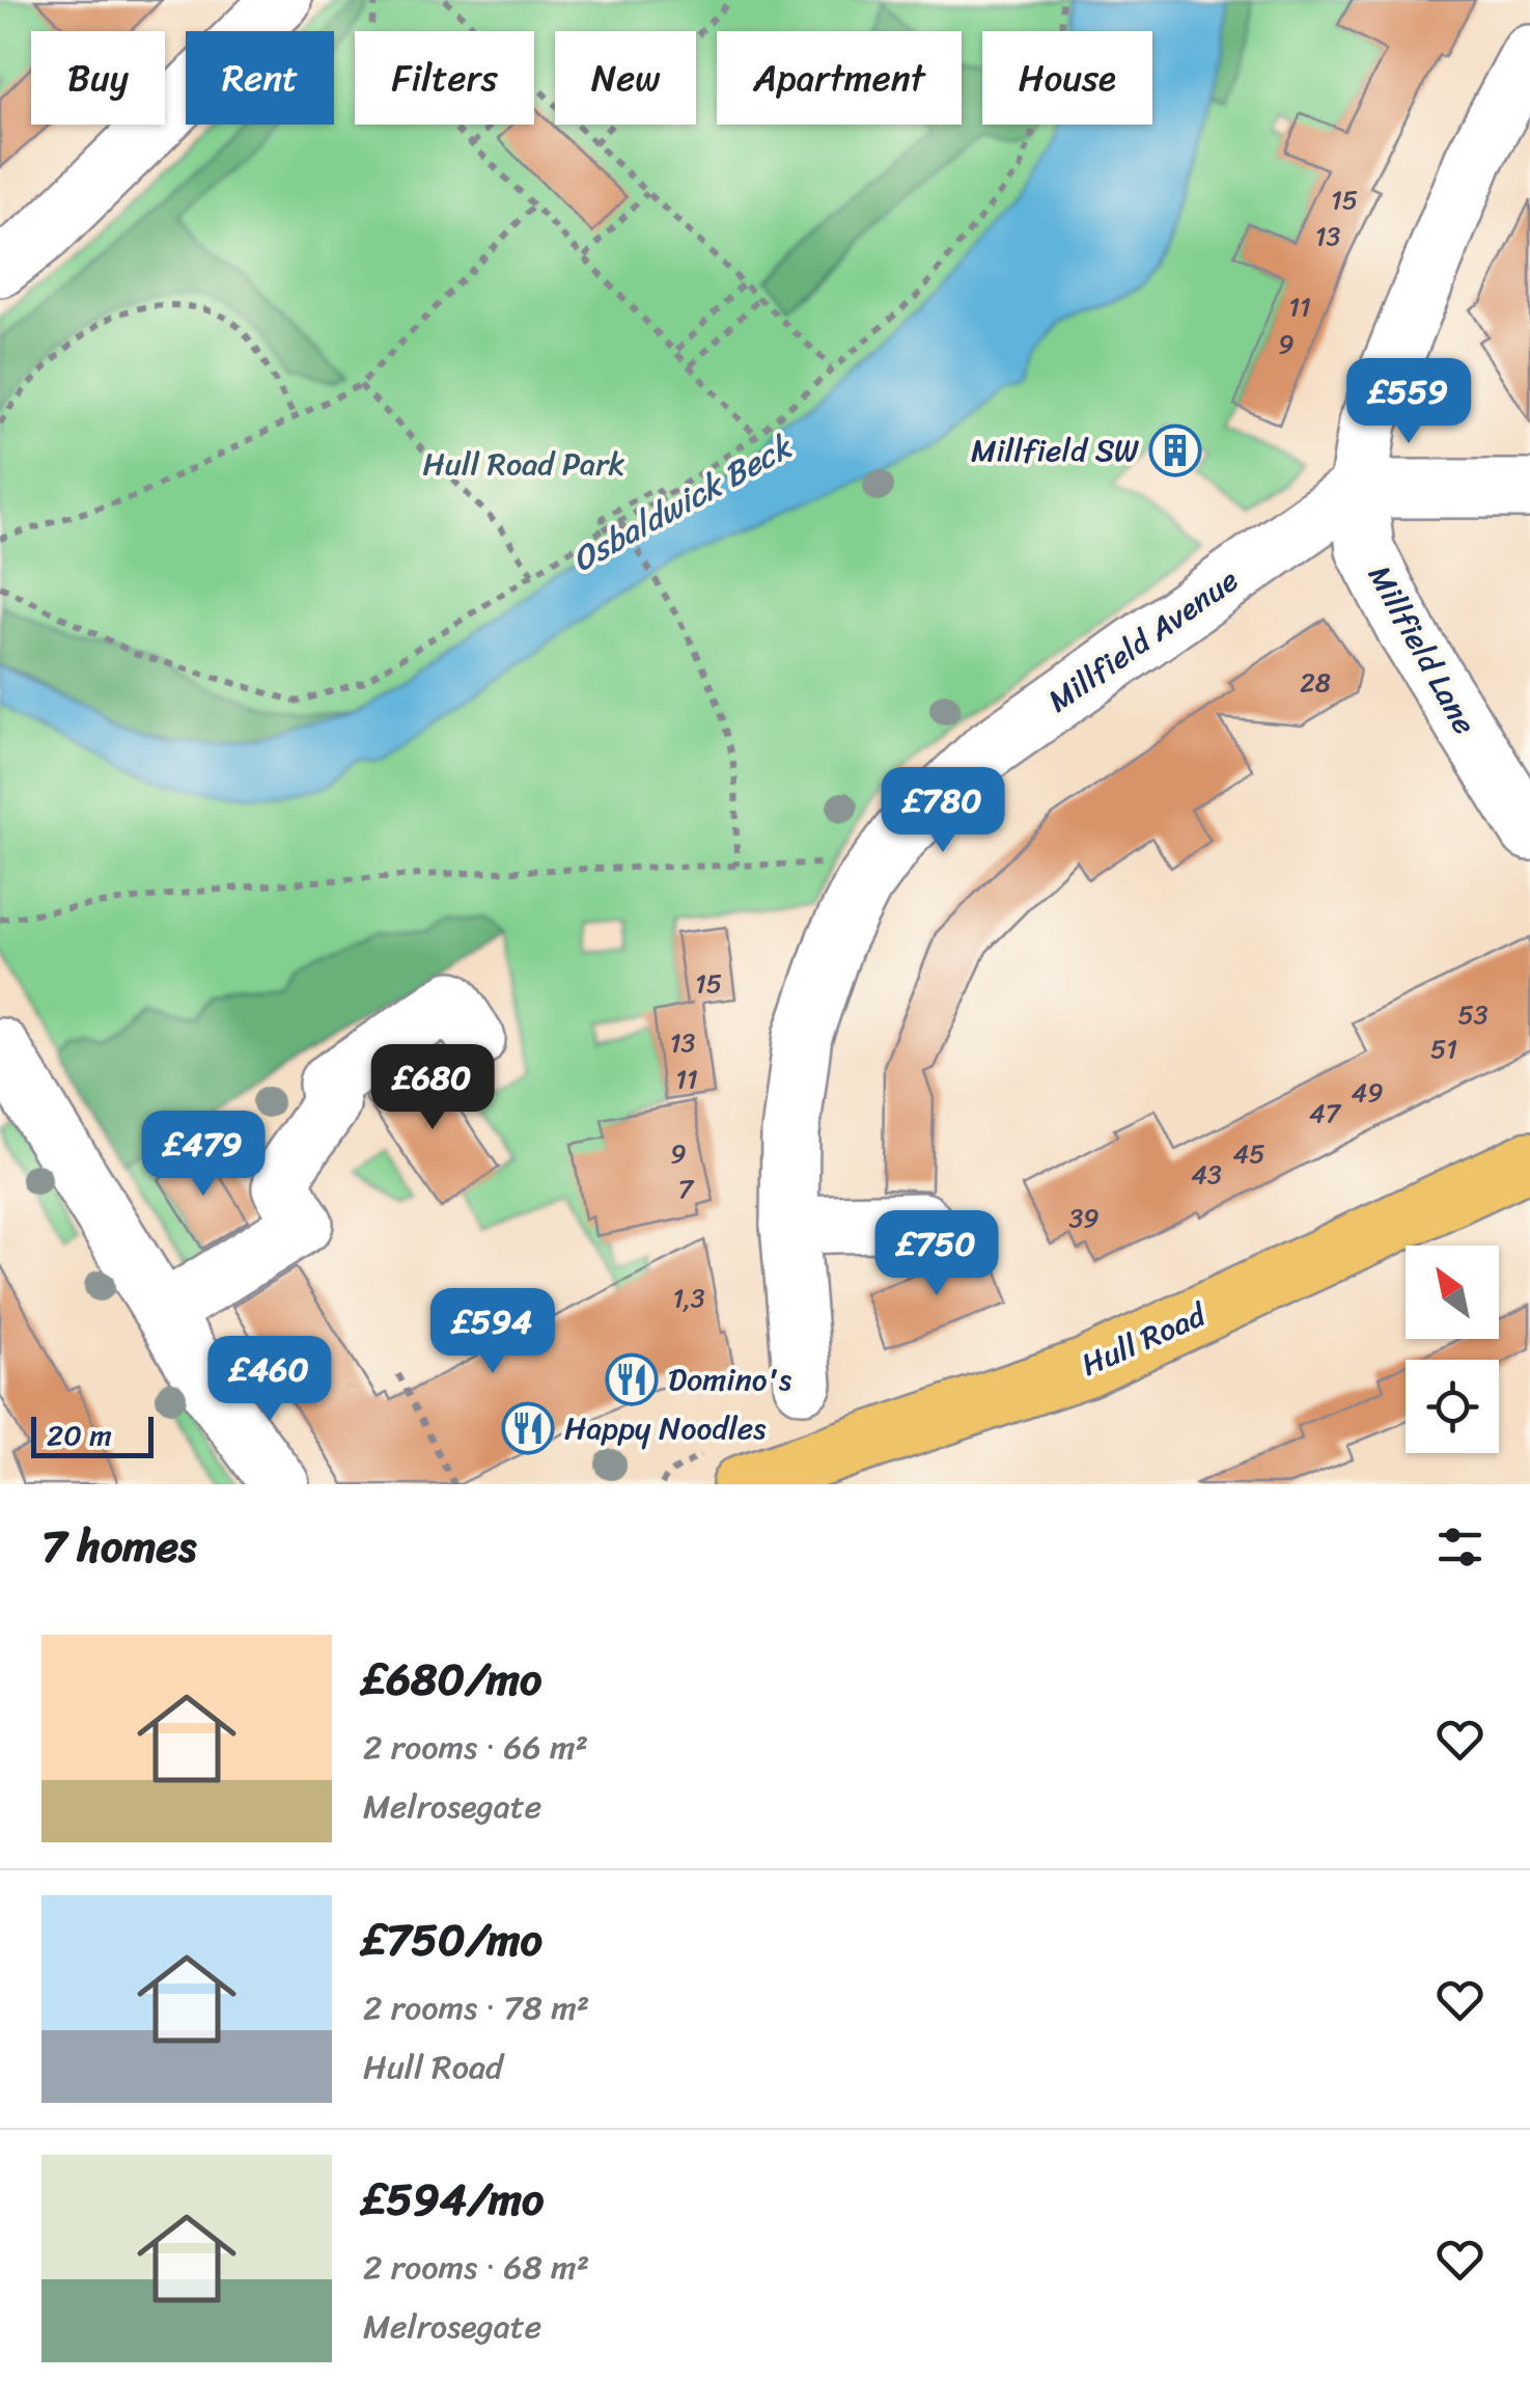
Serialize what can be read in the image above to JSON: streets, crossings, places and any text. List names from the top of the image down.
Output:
{
  "streets": {
    "main road": ["Hull Road"],
    "street": ["Millfield Avenue", "Millfield Lane"]
  },
  "crossings": [
    ["Millfield Avenue", "Millfield Lane"]
  ],
  "water": ["Osbaldwick Beck"],
  "parks": ["Hull Road Park"],
  "places": {
    "building": ["Millfield SW"],
    "restaurant": ["Domino's", "Happy Noodles"]
  },
  "house_numbers": [
    "15",
    "13",
    "11",
    "9",
    "28",
    "15",
    "53",
    "13",
    "51",
    "11",
    "49",
    "47",
    "9",
    "45",
    "43",
    "7",
    "39",
    "1,3"
  ],
  "scale_bar": "20 m",
  "north": "top left",
  "page": {
    "chip": [
      "Buy",
      "Rent",
      "Filters",
      "New",
      "Apartment",
      "House"
    ],
    "price": [
      "£559",
      "£780",
      "£680",
      "£479",
      "£750",
      "£594",
      "£460"
    ],
    "scale": "20 m",
    "heading": "7 homes",
    "list": [
      {
        "name": "£680/mo",
        "note": "2 rooms · 66 m² · Melrosegate"
      },
      {
        "name": "£750/mo",
        "note": "2 rooms · 78 m² · Hull Road"
      },
      {
        "name": "£594/mo",
        "note": "2 rooms · 68 m² · Melrosegate"
      }
    ]
  }
}
